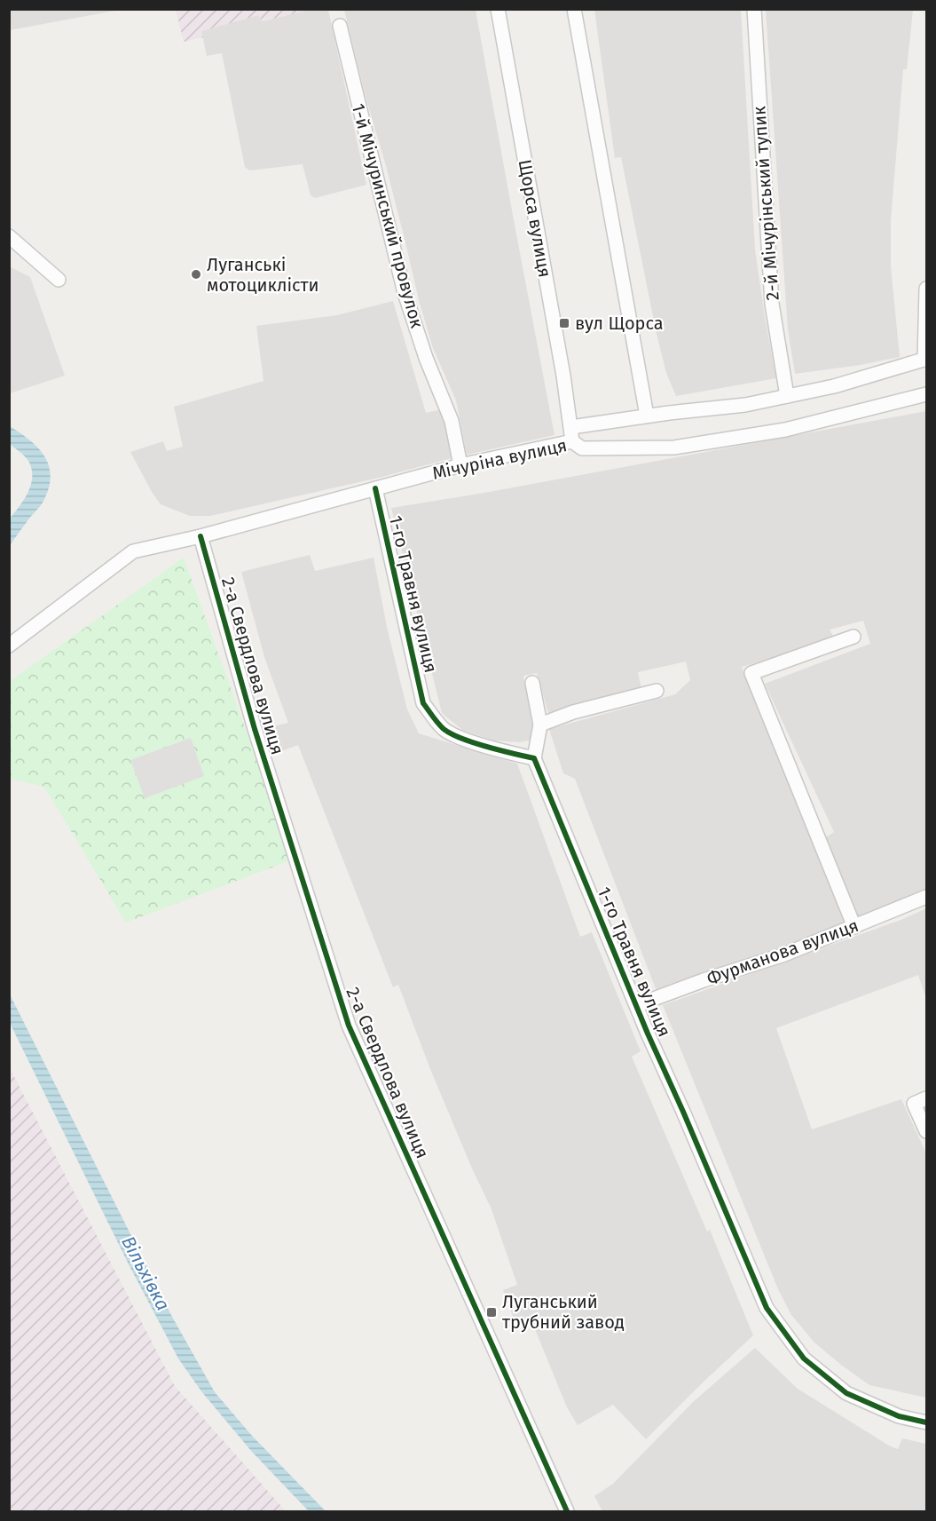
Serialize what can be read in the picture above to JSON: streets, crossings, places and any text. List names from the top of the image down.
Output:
{
  "streets": {
    "street": [
      "2-й Мічурінський тупик",
      "1-й Мічуринський провулок",
      "Щорса вулиця",
      "Мічуріна вулиця",
      "1-го Травня вулиця",
      "2-а Свердлова вулиця",
      "Фурманова вулиця"
    ]
  },
  "crossings": [
    ["2-й Мічурінський тупик", "Мічуріна вулиця"],
    ["1-й Мічуринський провулок", "Мічуріна вулиця"],
    ["Щорса вулиця", "Мічуріна вулиця"],
    ["Мічуріна вулиця", "1-го Травня вулиця"],
    ["Мічуріна вулиця", "2-а Свердлова вулиця"],
    ["1-го Травня вулиця", "Фурманова вулиця"]
  ],
  "water": ["Вільхівка"],
  "places": {
    "other": ["Луганські мотоциклісти"],
    "transit": ["вул Щорса", "Луганський трубний завод"]
  }
}
